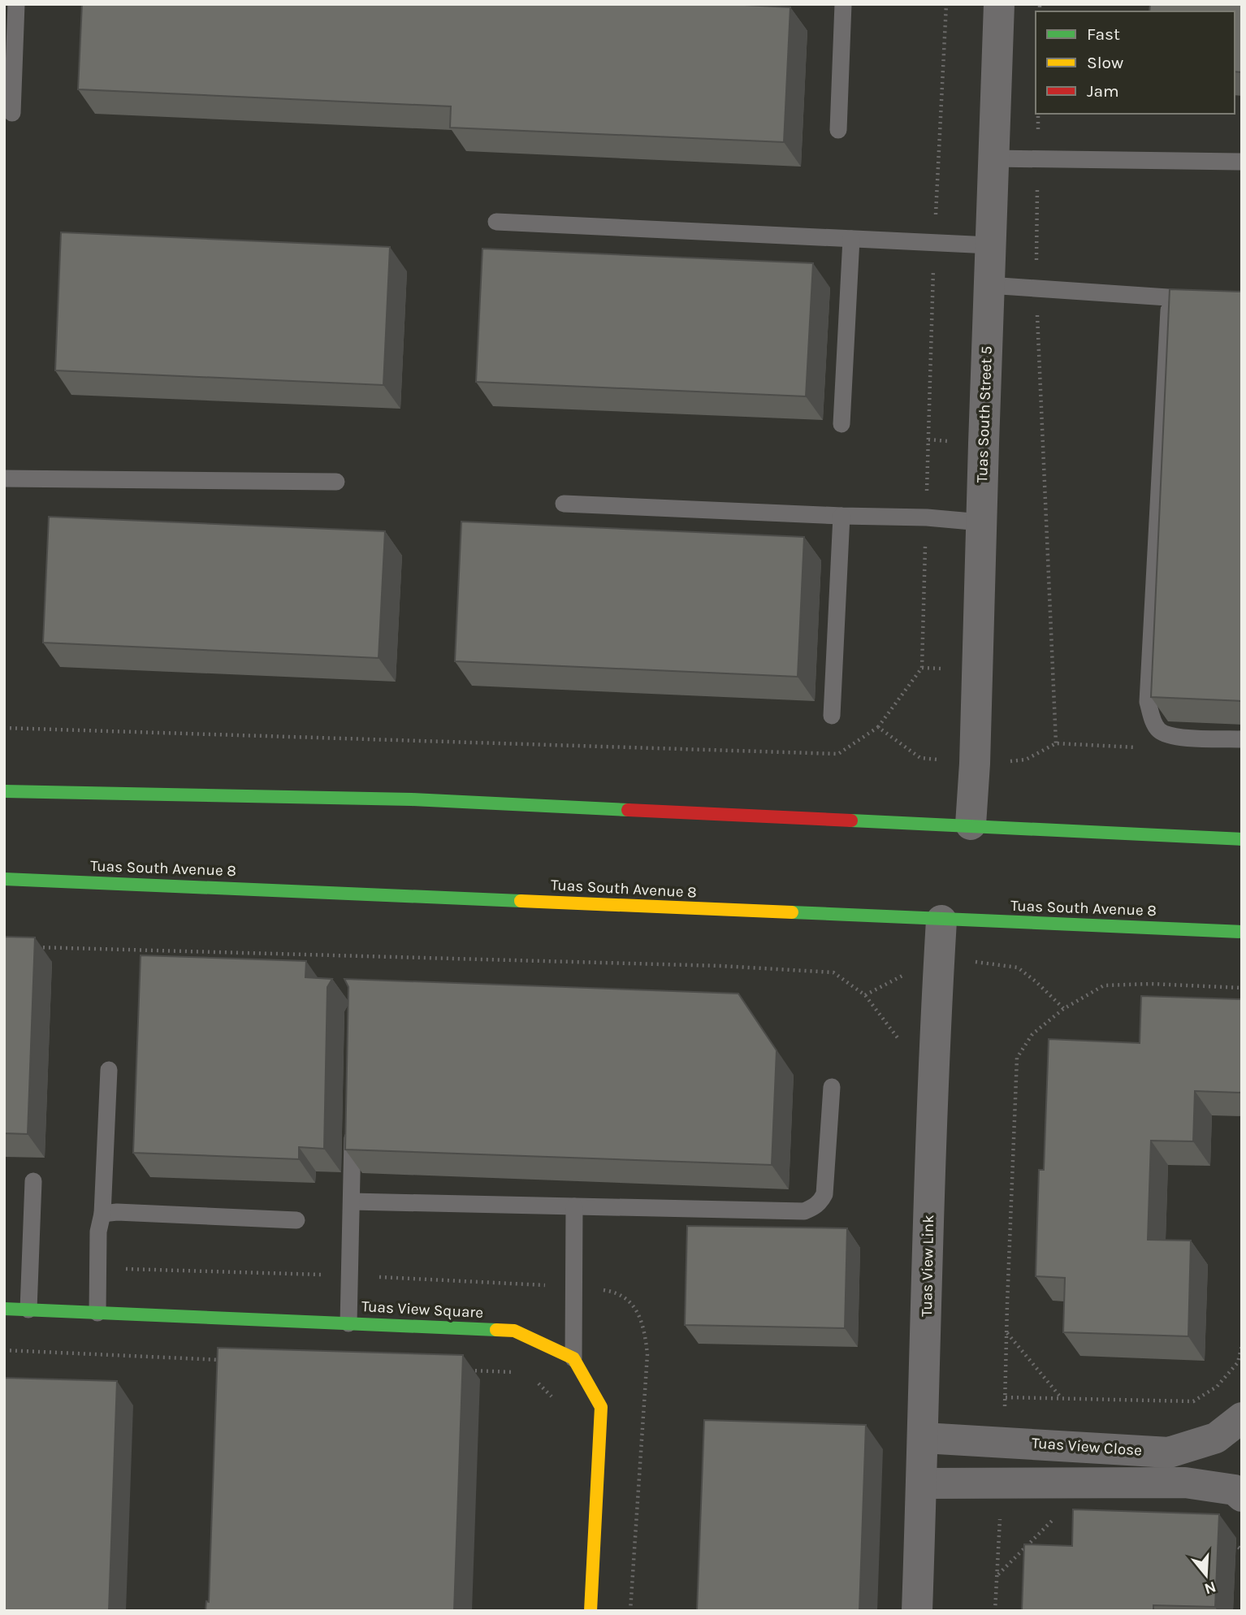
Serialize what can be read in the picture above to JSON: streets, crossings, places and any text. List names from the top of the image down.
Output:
{
  "streets": {
    "street": [
      "Tuas South Street 5",
      "Tuas South Avenue 8",
      "Tuas View Link",
      "Tuas View Square",
      "Tuas View Close"
    ]
  },
  "crossings": [
    ["Tuas South Avenue 8", "Tuas View Link"],
    ["Tuas View Link", "Tuas View Close"]
  ],
  "legend": ["Fast", "Slow", "Jam"],
  "north": "bottom"
}
